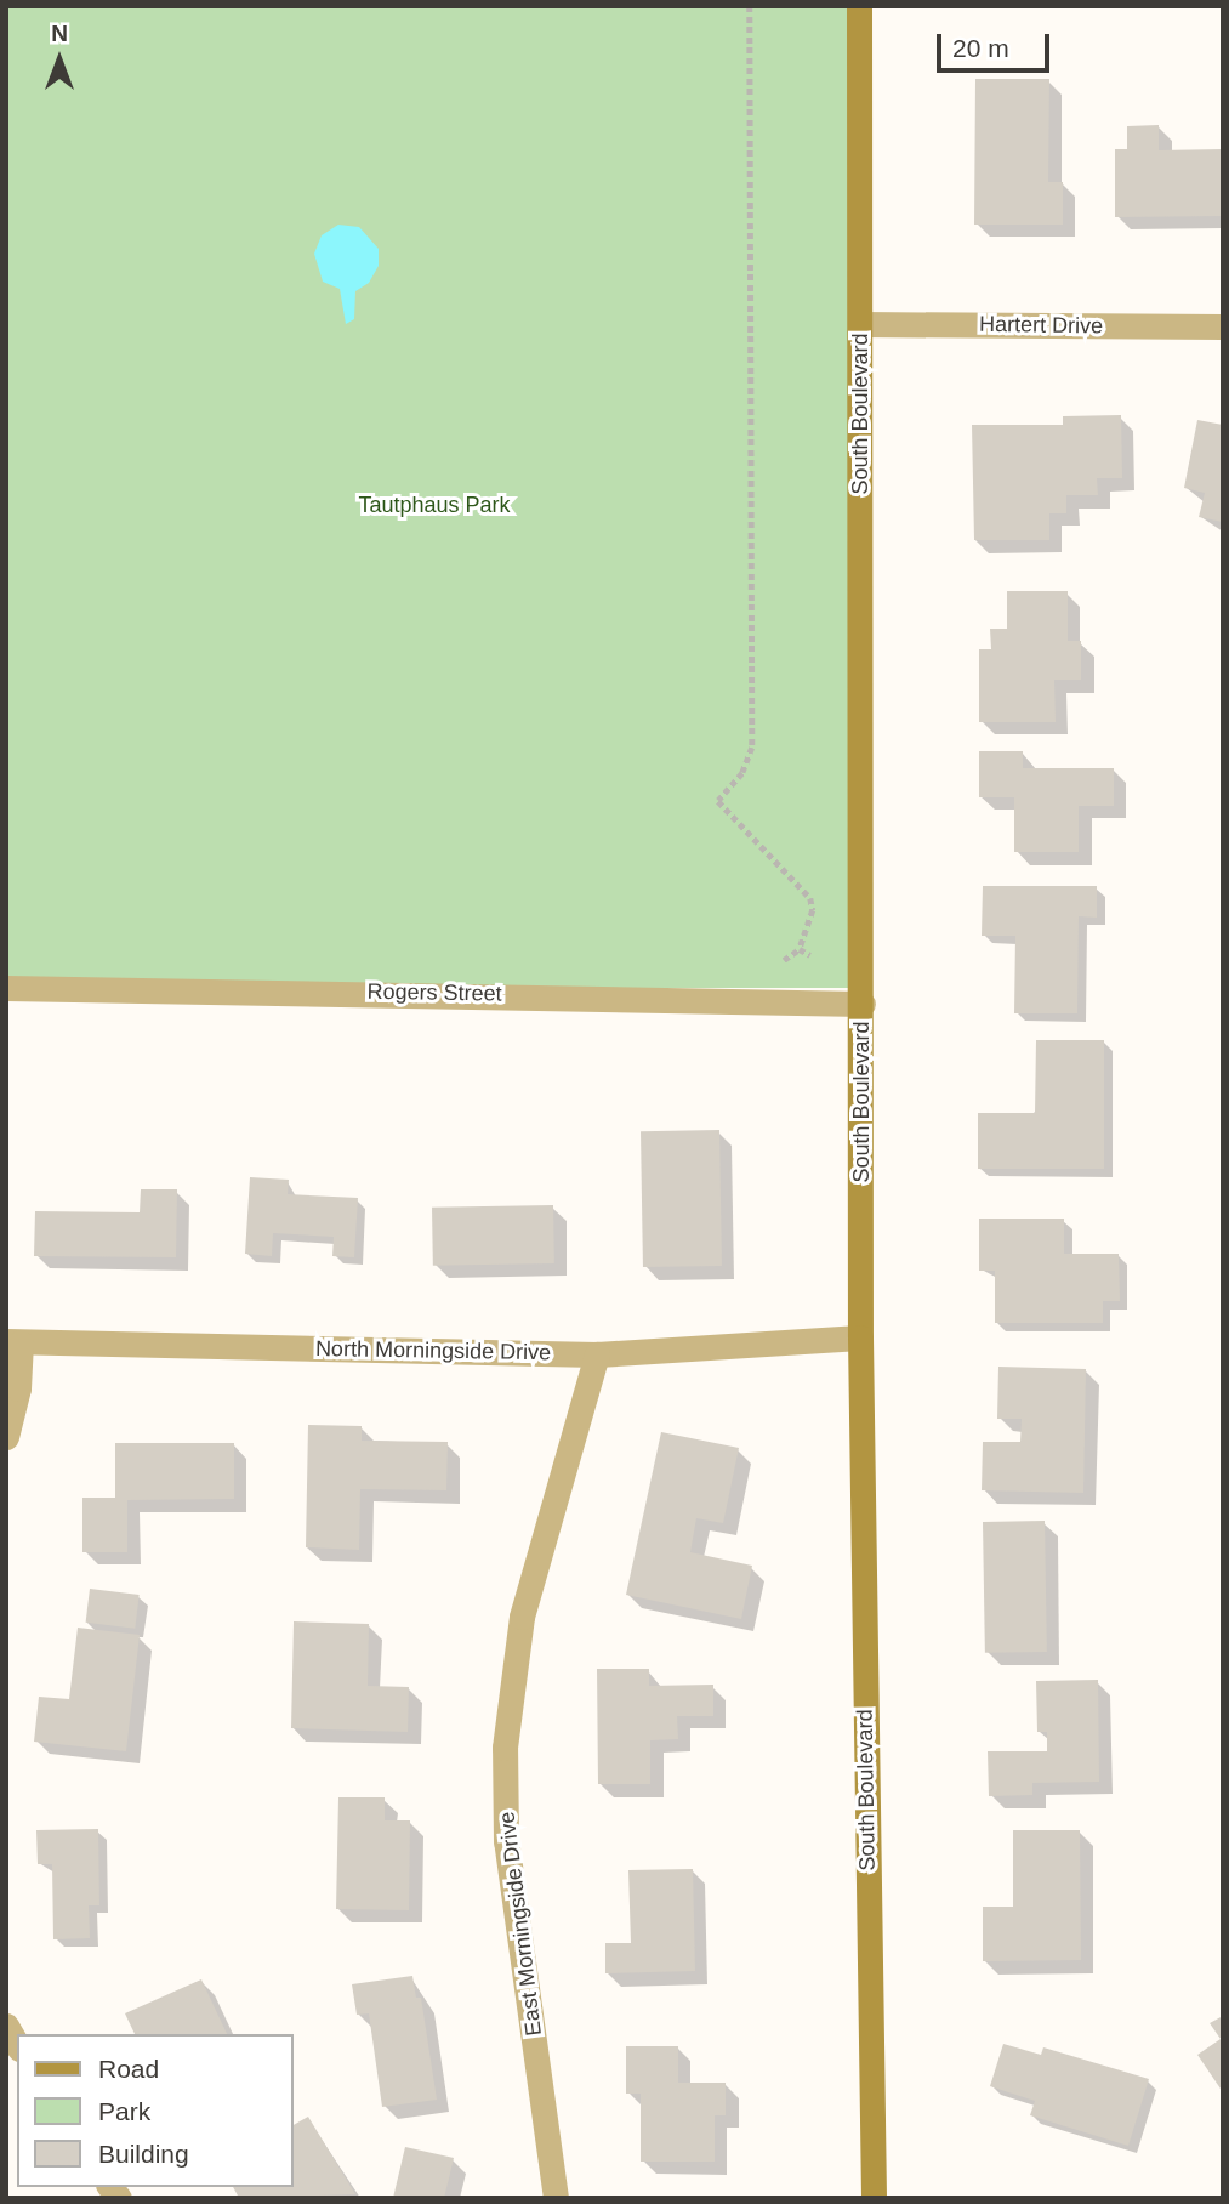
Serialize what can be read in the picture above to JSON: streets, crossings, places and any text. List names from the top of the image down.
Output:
{
  "streets": {
    "street": [
      "Hartert Drive",
      "South Boulevard",
      "Rogers Street",
      "North Morningside Drive",
      "East Morningside Drive"
    ]
  },
  "crossings": [
    ["Hartert Drive", "South Boulevard"],
    ["South Boulevard", "Rogers Street"],
    ["South Boulevard", "North Morningside Drive"],
    ["North Morningside Drive", "East Morningside Drive"]
  ],
  "parks": ["Tautphaus Park"],
  "legend": ["Road", "Park", "Building"],
  "scale_bar": "20 m",
  "north": "top"
}
